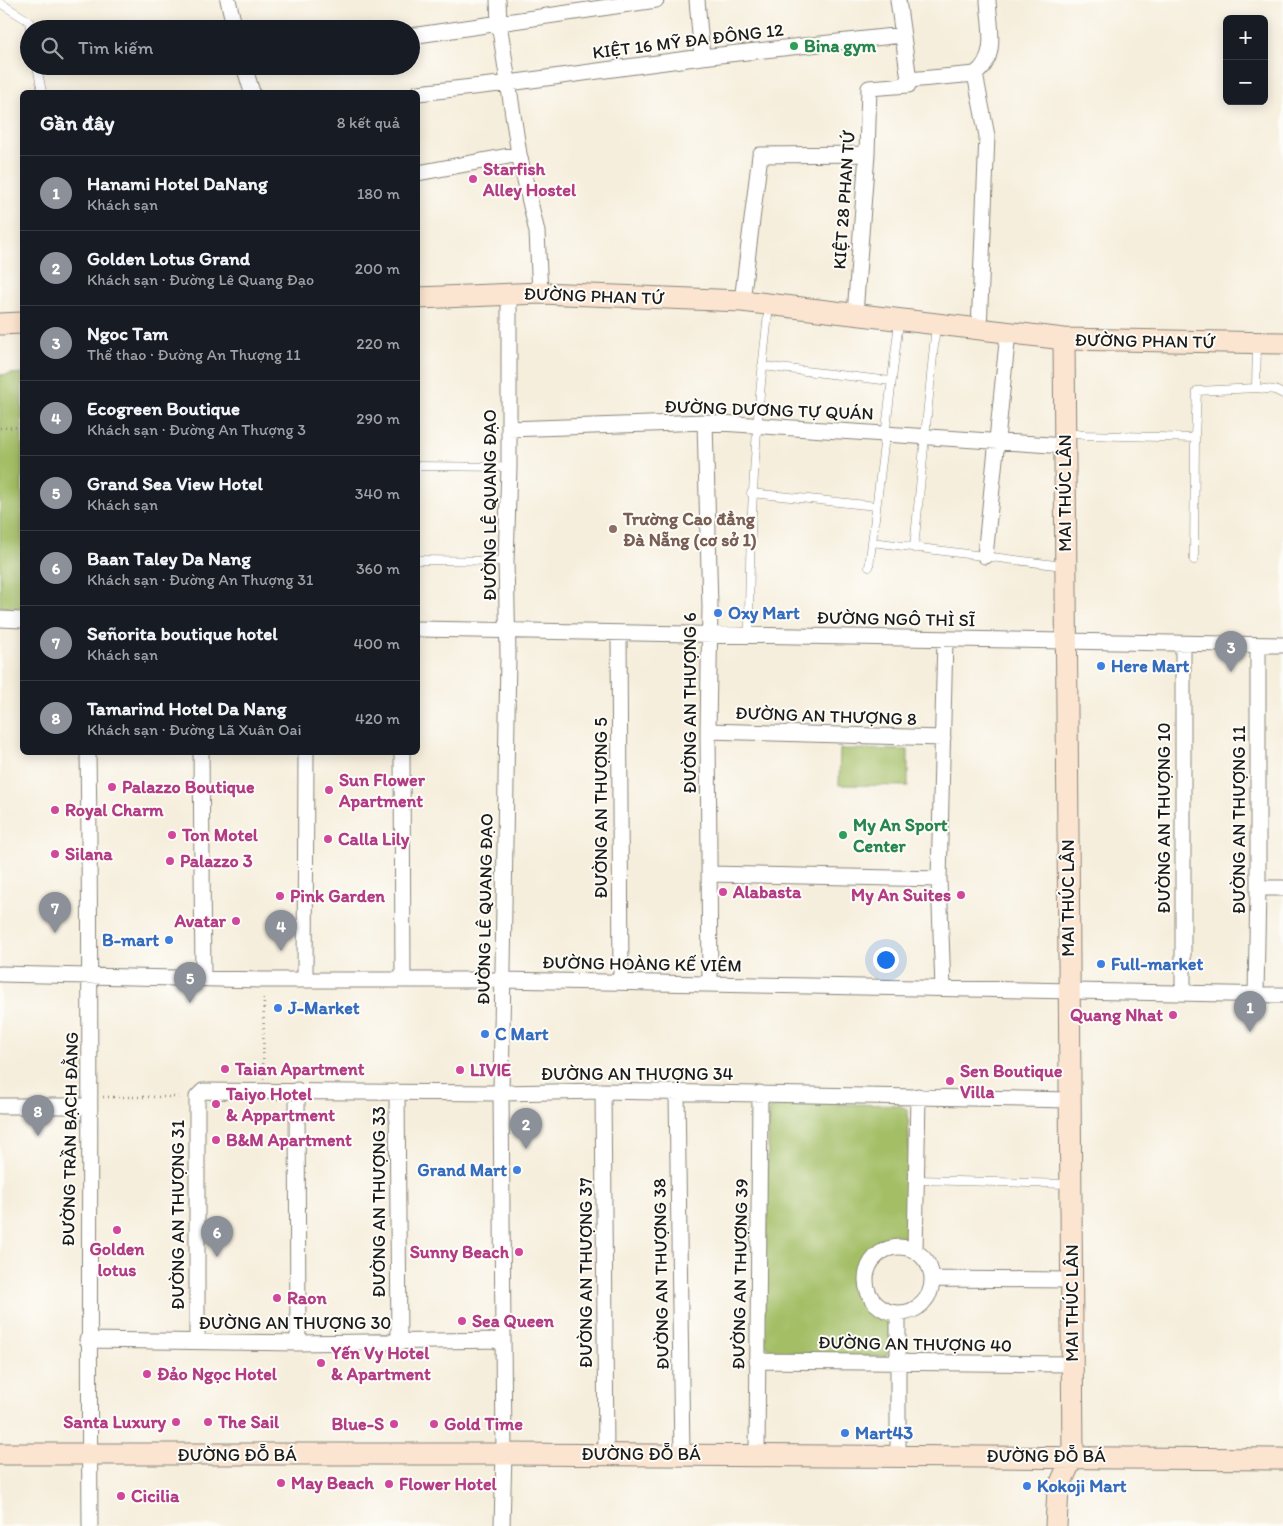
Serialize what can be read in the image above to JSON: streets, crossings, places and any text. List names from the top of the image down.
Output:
{
  "streets": {
    "street": [
      "KIỆT 16 MỸ ĐA ĐÔNG 12",
      "KIỆT 28 PHAN TỨ",
      "ĐƯỜNG PHAN TỨ",
      "ĐƯỜNG DƯƠNG TỰ QUÁN",
      "MAI THÚC LÂN",
      "ĐƯỜNG LÊ QUANG ĐẠO",
      "ĐƯỜNG NGÔ THÌ SĨ",
      "ĐƯỜNG AN THƯỢNG 6",
      "ĐƯỜNG AN THƯỢNG 8",
      "ĐƯỜNG AN THƯỢNG 5",
      "ĐƯỜNG AN THƯỢNG 10",
      "ĐƯỜNG AN THƯỢNG 11",
      "ĐƯỜNG HOÀNG KẾ VIÊM",
      "ĐƯỜNG AN THƯỢNG 34",
      "ĐƯỜNG TRẦN BẠCH ĐẰNG",
      "ĐƯỜNG AN THƯỢNG 33",
      "ĐƯỜNG AN THƯỢNG 31",
      "ĐƯỜNG AN THƯỢNG 37",
      "ĐƯỜNG AN THƯỢNG 38",
      "ĐƯỜNG AN THƯỢNG 39",
      "ĐƯỜNG AN THƯỢNG 30",
      "ĐƯỜNG AN THƯỢNG 40",
      "ĐƯỜNG ĐỖ BÁ"
    ]
  },
  "crossings": [
    ["KIỆT 28 PHAN TỨ", "ĐƯỜNG PHAN TỨ"],
    ["ĐƯỜNG PHAN TỨ", "MAI THÚC LÂN"],
    ["ĐƯỜNG PHAN TỨ", "ĐƯỜNG LÊ QUANG ĐẠO"],
    ["ĐƯỜNG DƯƠNG TỰ QUÁN", "MAI THÚC LÂN"],
    ["ĐƯỜNG DƯƠNG TỰ QUÁN", "ĐƯỜNG LÊ QUANG ĐẠO"],
    ["ĐƯỜNG DƯƠNG TỰ QUÁN", "ĐƯỜNG AN THƯỢNG 6"],
    ["MAI THÚC LÂN", "ĐƯỜNG NGÔ THÌ SĨ"],
    ["MAI THÚC LÂN", "ĐƯỜNG HOÀNG KẾ VIÊM"],
    ["MAI THÚC LÂN", "ĐƯỜNG AN THƯỢNG 34"],
    ["MAI THÚC LÂN", "ĐƯỜNG AN THƯỢNG 40"],
    ["MAI THÚC LÂN", "ĐƯỜNG ĐỖ BÁ"],
    ["ĐƯỜNG LÊ QUANG ĐẠO", "ĐƯỜNG NGÔ THÌ SĨ"],
    ["ĐƯỜNG LÊ QUANG ĐẠO", "ĐƯỜNG HOÀNG KẾ VIÊM"],
    ["ĐƯỜNG LÊ QUANG ĐẠO", "ĐƯỜNG AN THƯỢNG 34"],
    ["ĐƯỜNG LÊ QUANG ĐẠO", "ĐƯỜNG AN THƯỢNG 30"],
    ["ĐƯỜNG LÊ QUANG ĐẠO", "ĐƯỜNG ĐỖ BÁ"],
    ["ĐƯỜNG NGÔ THÌ SĨ", "ĐƯỜNG AN THƯỢNG 6"],
    ["ĐƯỜNG NGÔ THÌ SĨ", "ĐƯỜNG AN THƯỢNG 5"],
    ["ĐƯỜNG NGÔ THÌ SĨ", "ĐƯỜNG AN THƯỢNG 10"],
    ["ĐƯỜNG NGÔ THÌ SĨ", "ĐƯỜNG AN THƯỢNG 11"],
    ["ĐƯỜNG AN THƯỢNG 6", "ĐƯỜNG AN THƯỢNG 8"],
    ["ĐƯỜNG AN THƯỢNG 6", "ĐƯỜNG HOÀNG KẾ VIÊM"],
    ["ĐƯỜNG AN THƯỢNG 5", "ĐƯỜNG HOÀNG KẾ VIÊM"],
    ["ĐƯỜNG AN THƯỢNG 10", "ĐƯỜNG HOÀNG KẾ VIÊM"],
    ["ĐƯỜNG AN THƯỢNG 11", "ĐƯỜNG HOÀNG KẾ VIÊM"],
    ["ĐƯỜNG HOÀNG KẾ VIÊM", "ĐƯỜNG TRẦN BẠCH ĐẰNG"],
    ["ĐƯỜNG AN THƯỢNG 34", "ĐƯỜNG AN THƯỢNG 33"],
    ["ĐƯỜNG AN THƯỢNG 34", "ĐƯỜNG AN THƯỢNG 31"],
    ["ĐƯỜNG AN THƯỢNG 34", "ĐƯỜNG AN THƯỢNG 37"],
    ["ĐƯỜNG AN THƯỢNG 34", "ĐƯỜNG AN THƯỢNG 38"],
    ["ĐƯỜNG AN THƯỢNG 34", "ĐƯỜNG AN THƯỢNG 39"],
    ["ĐƯỜNG TRẦN BẠCH ĐẰNG", "ĐƯỜNG AN THƯỢNG 30"],
    ["ĐƯỜNG TRẦN BẠCH ĐẰNG", "ĐƯỜNG ĐỖ BÁ"],
    ["ĐƯỜNG AN THƯỢNG 33", "ĐƯỜNG AN THƯỢNG 30"],
    ["ĐƯỜNG AN THƯỢNG 31", "ĐƯỜNG AN THƯỢNG 30"],
    ["ĐƯỜNG AN THƯỢNG 37", "ĐƯỜNG ĐỖ BÁ"],
    ["ĐƯỜNG AN THƯỢNG 38", "ĐƯỜNG ĐỖ BÁ"],
    ["ĐƯỜNG AN THƯỢNG 39", "ĐƯỜNG AN THƯỢNG 40"],
    ["ĐƯỜNG AN THƯỢNG 39", "ĐƯỜNG ĐỖ BÁ"]
  ],
  "places": [
    "Bina gym",
    "Starfish Alley Hostel",
    "Trường Cao đẳng Đà Nẵng (cơ sở 1)",
    "Oxy Mart",
    "Here Mart",
    "Palazzo Boutique",
    "Sun Flower Apartment",
    "Royal Charm",
    "Ton Motel",
    "My An Sport Center",
    "Calla Lily",
    "Silana",
    "Palazzo 3",
    "Alabasta",
    "My An Suites",
    "Pink Garden",
    "Avatar",
    "B-mart",
    "Full-market",
    "J-Market",
    "Quang Nhat",
    "C Mart",
    "Taian Apartment",
    "LIVIE",
    "Sen Boutique Villa",
    "Taiyo Hotel & Appartment",
    "B&M Apartment",
    "Grand Mart",
    "Golden lotus",
    "Sunny Beach",
    "Raon",
    "Sea Queen",
    "Yến Vy Hotel & Apartment",
    "Đảo Ngọc Hotel",
    "Santa Luxury",
    "The Sail",
    "Blue-S",
    "Gold Time",
    "Mart43",
    "May Beach",
    "Flower Hotel",
    "Kokoji Mart",
    "Cicilia"
  ],
  "page": {
    "map_buttons": ["+", "−"],
    "search": "Tìm kiếm",
    "heading": ["Gần đây", "8 kết quả"],
    "list": [
      {
        "mark": "1",
        "name": "Hanami Hotel DaNang",
        "note": "Khách sạn",
        "value": "180 m"
      },
      {
        "mark": "2",
        "name": "Golden Lotus Grand",
        "note": "Khách sạn · Đường Lê Quang Đạo",
        "value": "200 m"
      },
      {
        "mark": "3",
        "name": "Ngoc Tam",
        "note": "Thể thao · Đường An Thượng 11",
        "value": "220 m"
      },
      {
        "mark": "4",
        "name": "Ecogreen Boutique",
        "note": "Khách sạn · Đường An Thượng 3",
        "value": "290 m"
      },
      {
        "mark": "5",
        "name": "Grand Sea View Hotel",
        "note": "Khách sạn",
        "value": "340 m"
      },
      {
        "mark": "6",
        "name": "Baan Taley Da Nang",
        "note": "Khách sạn · Đường An Thượng 31",
        "value": "360 m"
      },
      {
        "mark": "7",
        "name": "Señorita boutique hotel",
        "note": "Khách sạn",
        "value": "400 m"
      },
      {
        "mark": "8",
        "name": "Tamarind Hotel Da Nang",
        "note": "Khách sạn · Đường Lã Xuân Oai",
        "value": "420 m"
      }
    ],
    "pins": [
      "3",
      "7",
      "4",
      "5",
      "1",
      "8",
      "2",
      "6"
    ]
  }
}
